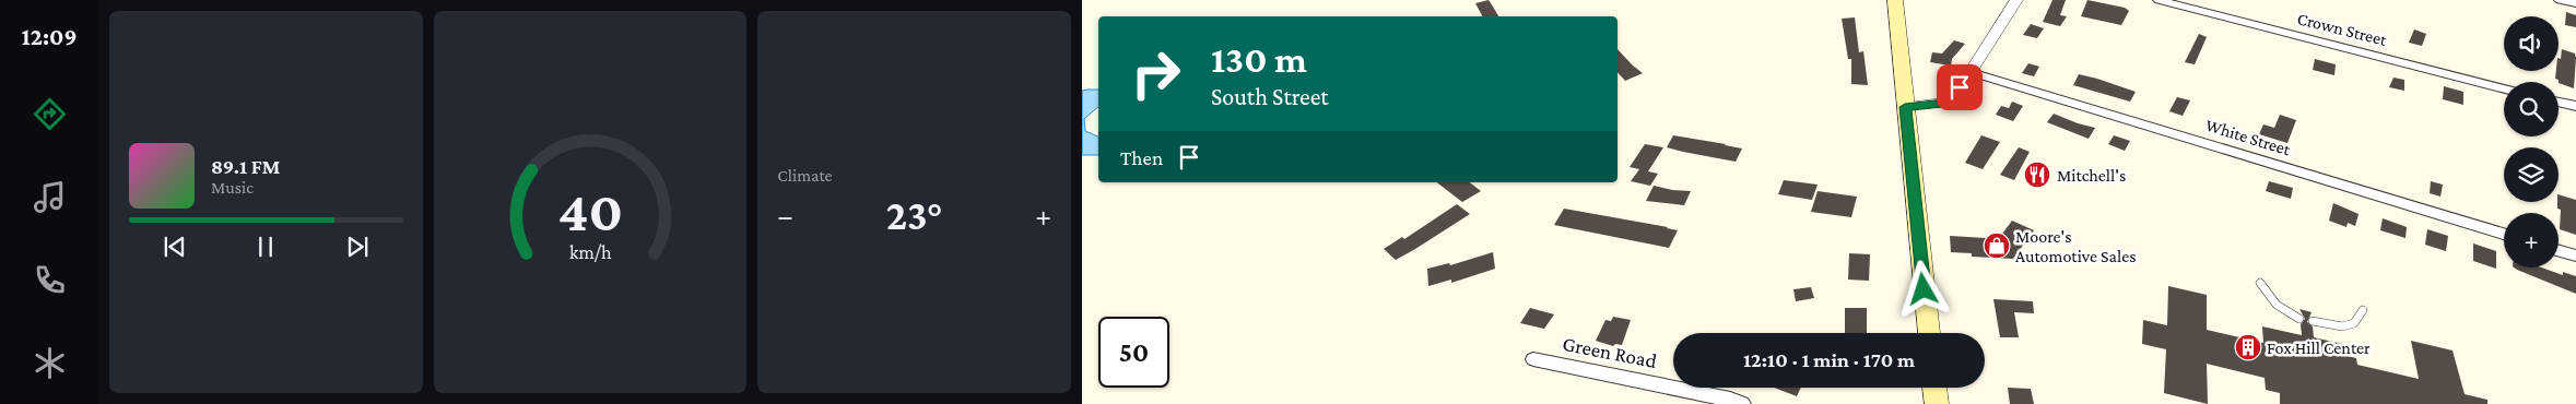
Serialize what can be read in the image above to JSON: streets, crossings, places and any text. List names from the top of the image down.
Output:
{
  "streets": {
    "street": ["Crown Street", "White Street", "Green Road"]
  },
  "places": {
    "restaurant": ["Mitchell's"],
    "shop": ["Moore's Automotive Sales"],
    "building": ["Fox Hill Center"]
  },
  "page": {
    "tabs": "12:09",
    "tile": "Climate",
    "map_buttons": "+",
    "turn": ["130 m", "South Street"],
    "then": "Then",
    "song": ["89.1 FM", "Music"],
    "heat": ["−", "23°", "+"],
    "limit": "50",
    "trip": "12:10 · 1 min · 170 m",
    "gauge": ["40", "km/h"]
  }
}
